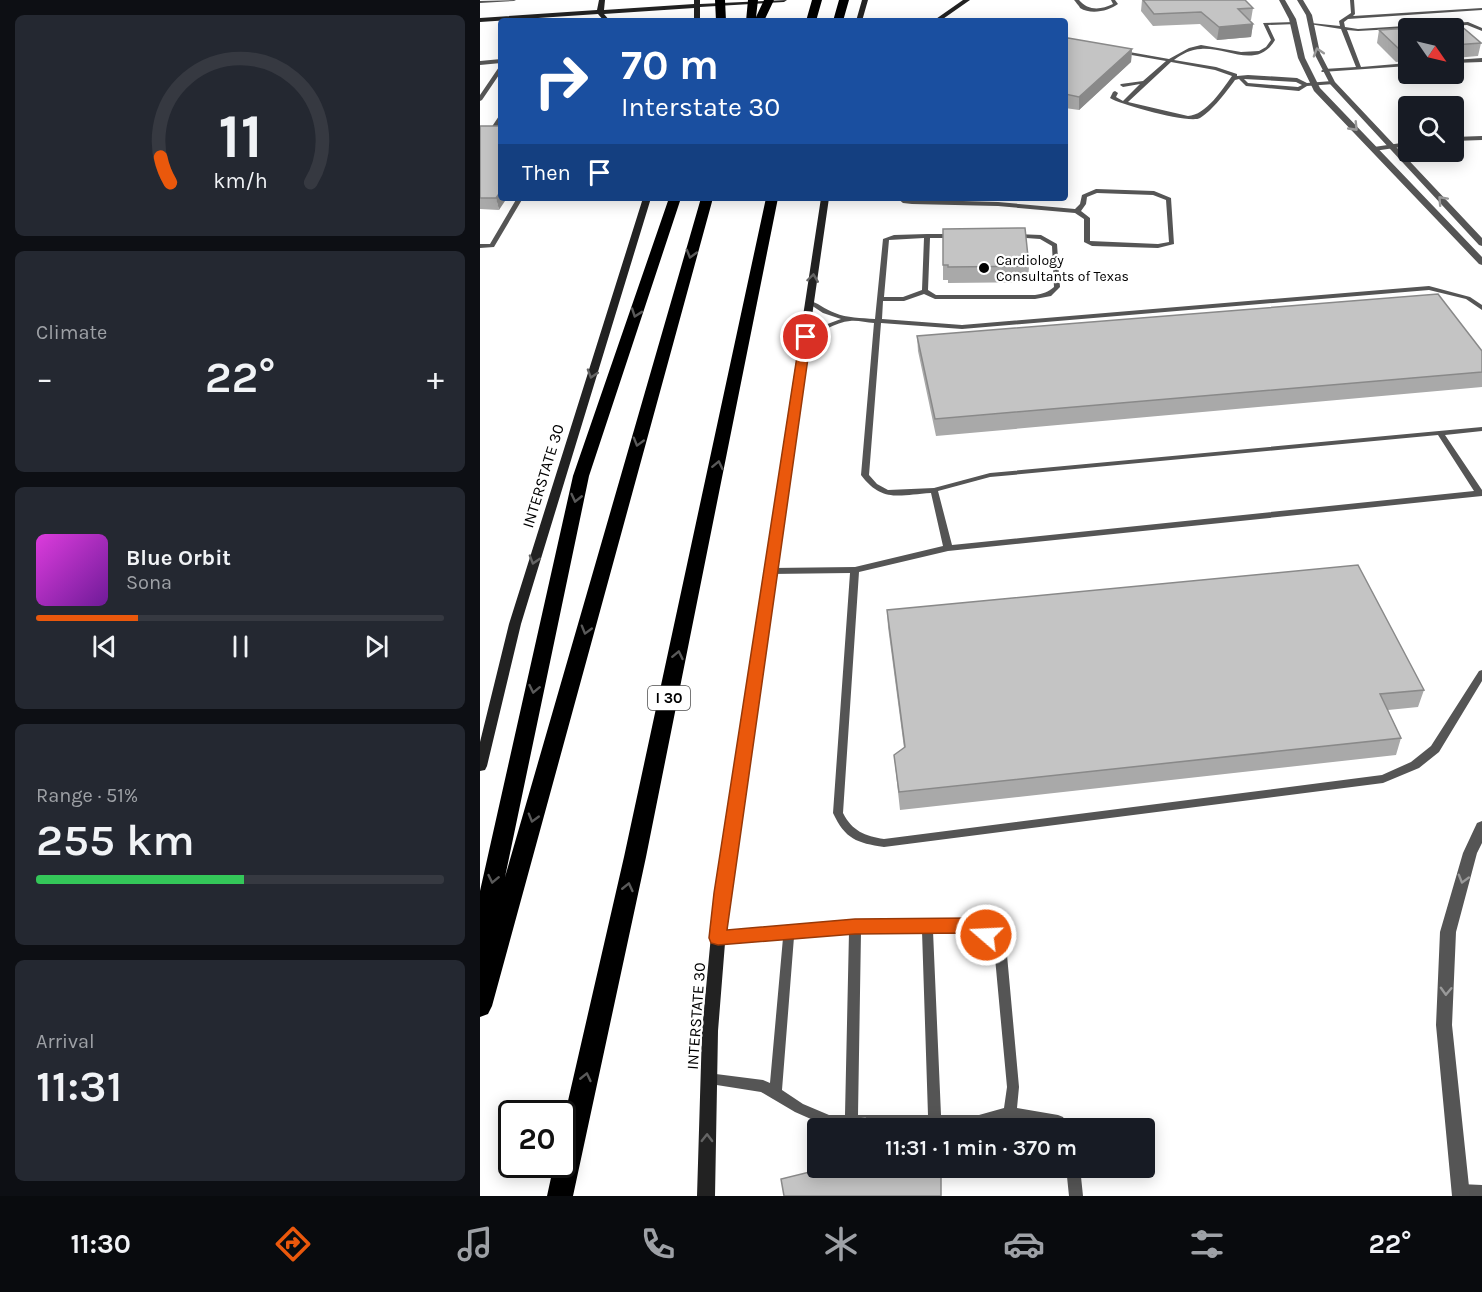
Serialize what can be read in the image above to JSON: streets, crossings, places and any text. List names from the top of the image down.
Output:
{
  "streets": {
    "highway": ["I 30"],
    "main road": ["INTERSTATE 30"]
  },
  "places": ["Cardiology Consultants of Texas"],
  "north": "bottom right",
  "page": {
    "turn": ["70 m", "Interstate 30"],
    "then": "Then",
    "tile": [
      "Climate",
      ["Range · 51%", "255 km"],
      ["Arrival", "11:31"]
    ],
    "heat": ["−", "22°", "+"],
    "song": ["Blue Orbit", "Sona"],
    "limit": "20",
    "trip": "11:31 · 1 min · 370 m",
    "tabs": ["11:30", "22°"],
    "gauge": ["11", "km/h"]
  }
}
